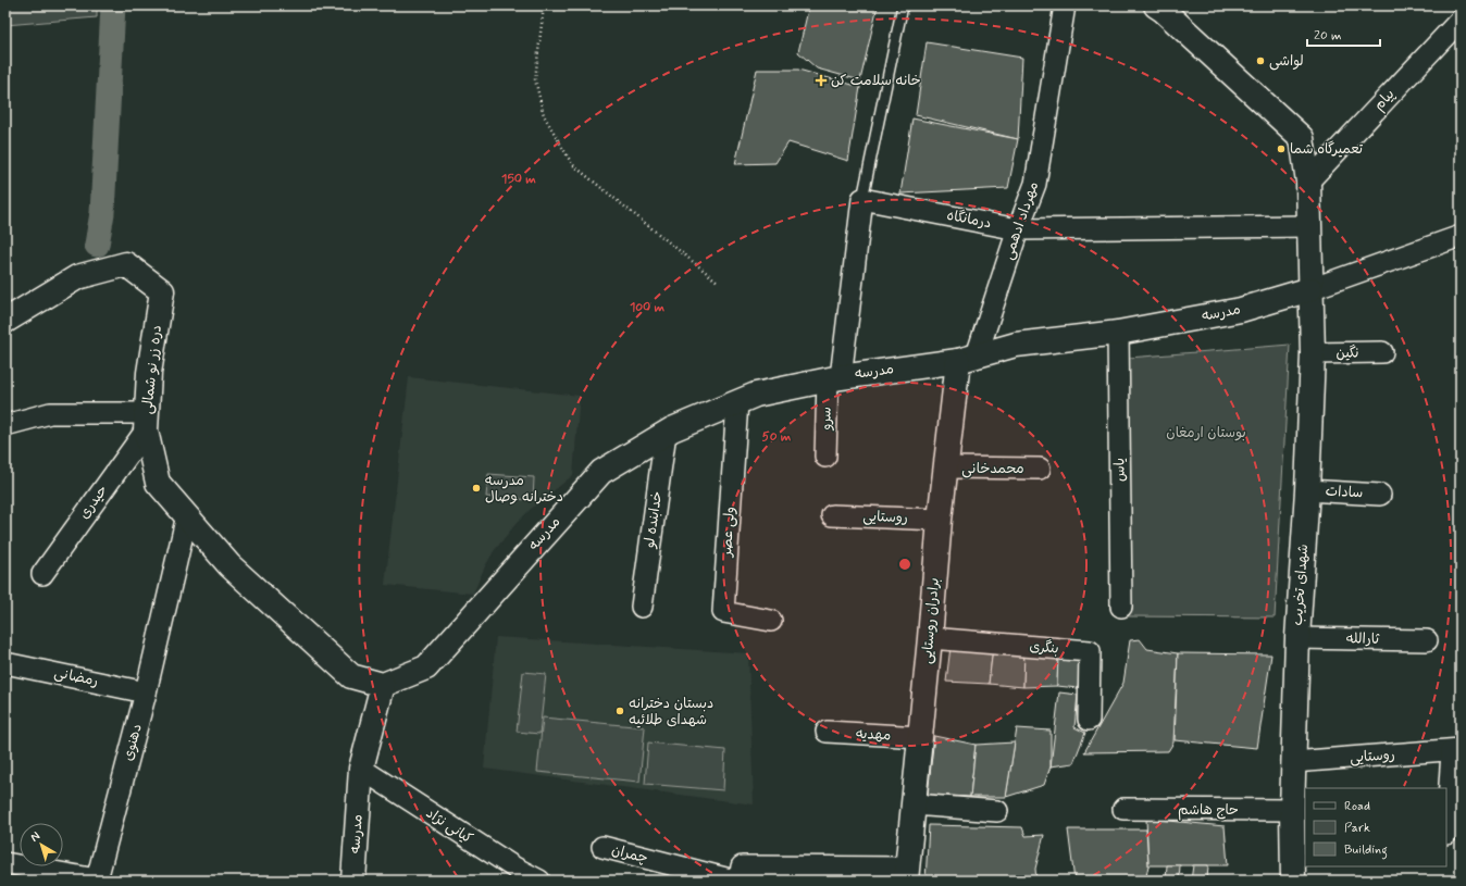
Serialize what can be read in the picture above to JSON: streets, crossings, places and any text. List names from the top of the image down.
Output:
{
  "streets": {
    "street": [
      "پیام",
      "درمانگاه",
      "مهرداد ادهمی",
      "مدرسه",
      "نگین",
      "دره زر نو شمالی",
      "سرو",
      "محمدخانی",
      "یاس",
      "سادات",
      "حیدری",
      "روستایی",
      "خدابنده لو",
      "ولی عصر",
      "شهدای تخریب",
      "برادران روستایی",
      "ثارالله",
      "بنگری",
      "رمضانی",
      "مهدیه",
      "دهنوی",
      "حاج هاشم",
      "کیانی نژاد",
      "چمران"
    ]
  },
  "crossings": [
    ["درمانگاه", "مهرداد ادهمی"],
    ["مهرداد ادهمی", "مدرسه"],
    ["مهرداد ادهمی", "برادران روستایی"],
    ["مدرسه", "دره زر نو شمالی"],
    ["مدرسه", "سرو"],
    ["مدرسه", "یاس"],
    ["مدرسه", "خدابنده لو"],
    ["مدرسه", "ولی عصر"],
    ["مدرسه", "شهدای تخریب"],
    ["مدرسه", "برادران روستایی"],
    ["مدرسه", "کیانی نژاد"],
    ["نگین", "شهدای تخریب"],
    ["دره زر نو شمالی", "حیدری"],
    ["دره زر نو شمالی", "دهنوی"],
    ["محمدخانی", "برادران روستایی"],
    ["سادات", "شهدای تخریب"],
    ["روستایی", "شهدای تخریب"],
    ["روستایی", "برادران روستایی"],
    ["شهدای تخریب", "ثارالله"],
    ["شهدای تخریب", "حاج هاشم"],
    ["برادران روستایی", "بنگری"],
    ["برادران روستایی", "مهدیه"],
    ["رمضانی", "دهنوی"]
  ],
  "parks": ["بوستان ارمغان"],
  "places": {
    "other": [
      "لواشی",
      "تعمیرگاه شما",
      "مدرسه دخترانه وصال",
      "دبستان دخترانه شهدای طلائیه"
    ],
    "health": ["خانه سلامت کن"]
  },
  "legend": ["Road", "Park", "Building"],
  "scale_bar": "20 m",
  "north": "top left",
  "rings": ["150 m", "100 m", "50 m"]
}
